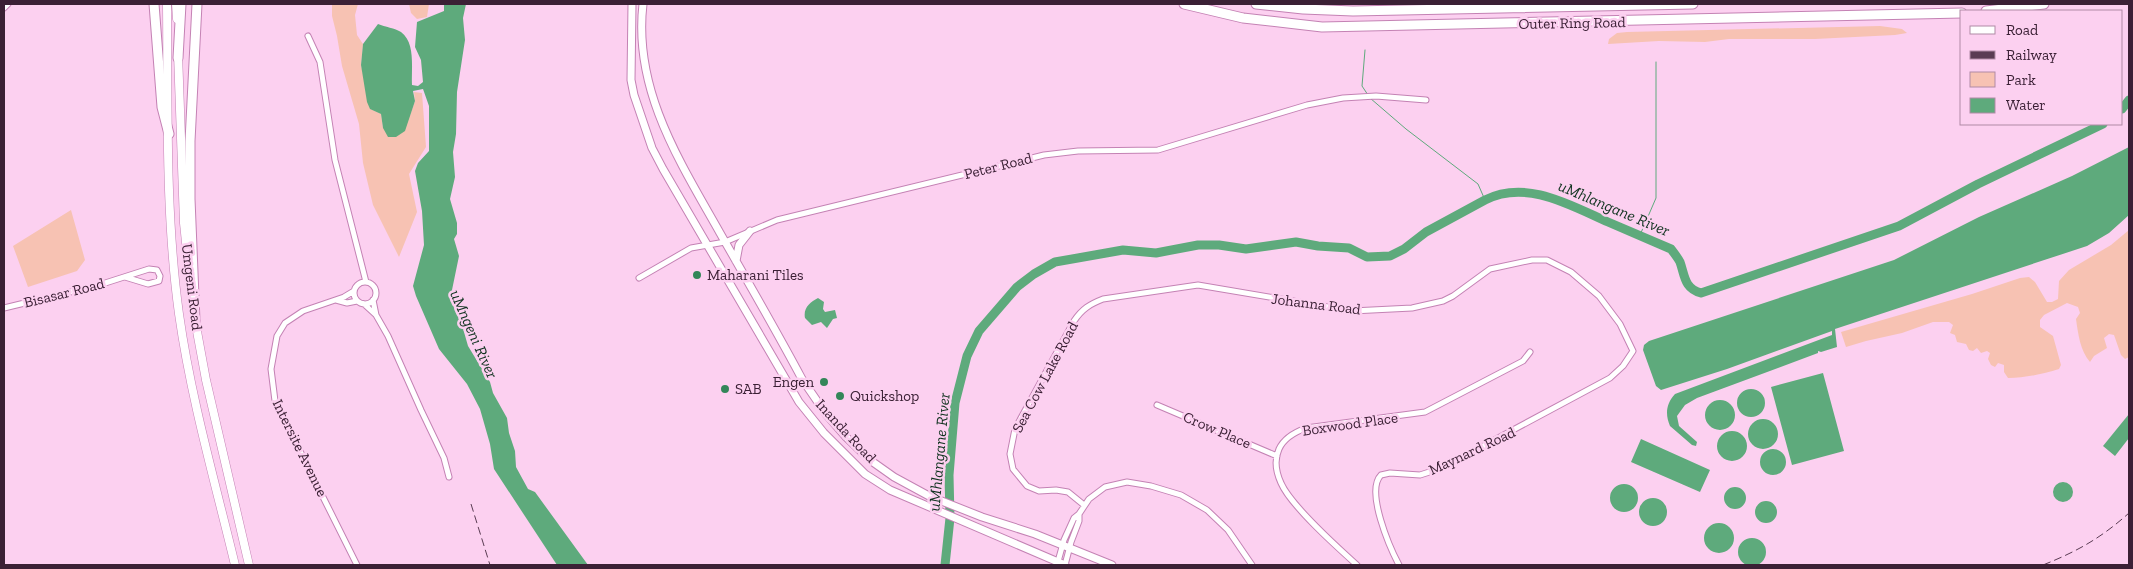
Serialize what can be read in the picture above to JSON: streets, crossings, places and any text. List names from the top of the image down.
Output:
{
  "streets": {
    "highway": ["Outer Ring Road", "Umgeni Road"],
    "main road": ["Inanda Road"],
    "street": [
      "Peter Road",
      "Bisasar Road",
      "Johanna Road",
      "Sea Cow Lake Road",
      "Boxwood Place",
      "Crow Place",
      "Intersite Avenue",
      "Maynard Road"
    ]
  },
  "crossings": [
    ["Peter Road", "Inanda Road"],
    ["Johanna Road", "Sea Cow Lake Road"],
    ["Johanna Road", "Maynard Road"],
    ["Boxwood Place", "Crow Place"]
  ],
  "water": ["uMhlangane River", "uMngeni River"],
  "places": [
    "Maharani Tiles",
    "Engen",
    "SAB",
    "Quickshop"
  ],
  "legend": [
    "Road",
    "Railway",
    "Park",
    "Water"
  ]
}
